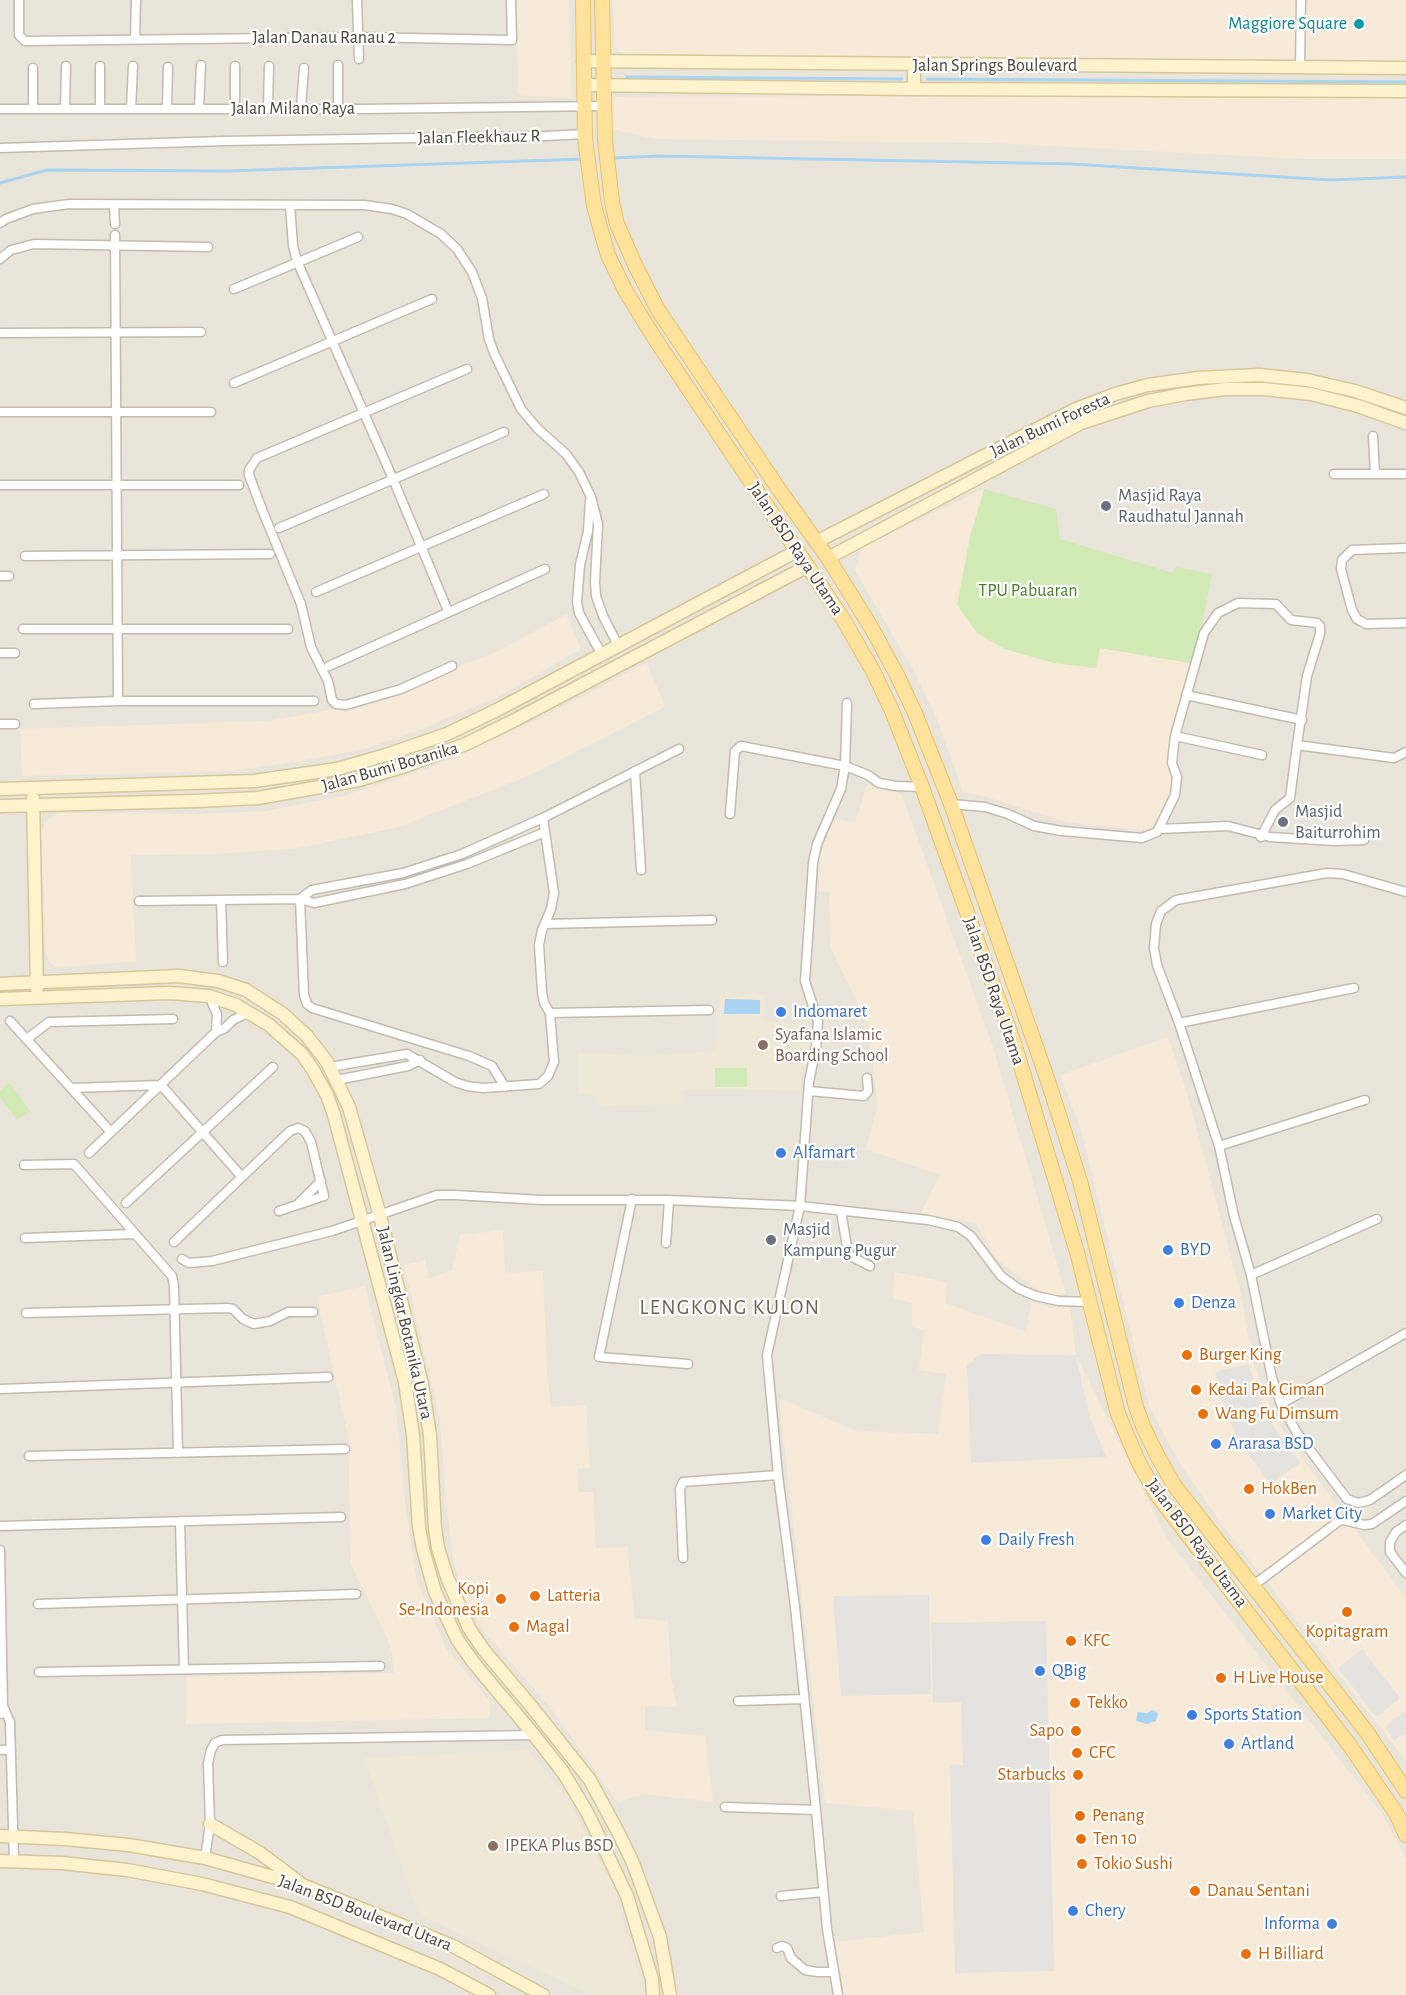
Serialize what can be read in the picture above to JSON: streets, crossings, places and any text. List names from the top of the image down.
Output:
{
  "streets": {
    "main road": [
      "Jalan Springs Boulevard",
      "Jalan Bumi Foresta",
      "Jalan BSD Raya Utama",
      "Jalan Bumi Botanika",
      "Jalan Lingkar Botanika Utara",
      "Jalan BSD Boulevard Utara"
    ],
    "street": ["Jalan Danau Ranau 2", "Jalan Milano Raya", "Jalan Fleekhauz R"]
  },
  "crossings": [
    ["Jalan Springs Boulevard", "Jalan BSD Raya Utama"],
    ["Jalan Milano Raya", "Jalan BSD Raya Utama"],
    ["Jalan Fleekhauz R", "Jalan BSD Raya Utama"],
    ["Jalan Bumi Foresta", "Jalan BSD Raya Utama"],
    ["Jalan BSD Raya Utama", "Jalan Bumi Botanika"]
  ],
  "districts": ["LENGKONG KULON"],
  "parks": ["TPU Pabuaran"],
  "places": [
    "Maggiore Square",
    "Masjid Raya Raudhatul Jannah",
    "Masjid Baiturrohim",
    "Indomaret",
    "Syafana Islamic Boarding School",
    "Alfamart",
    "Masjid Kampung Pugur",
    "BYD",
    "Denza",
    "Burger King",
    "Kedai Pak Ciman",
    "Wang Fu Dimsum",
    "Ararasa BSD",
    "HokBen",
    "Market City",
    "Daily Fresh",
    "Latteria",
    "Kopi Se-Indonesia",
    "Kopitagram",
    "Magal",
    "KFC",
    "QBig",
    "H Live House",
    "Tekko",
    "Sports Station",
    "Sapo",
    "Artland",
    "CFC",
    "Starbucks",
    "Penang",
    "Ten 10",
    "IPEKA Plus BSD",
    "Tokio Sushi",
    "Danau Sentani",
    "Chery",
    "Informa",
    "H Billiard"
  ]
}
